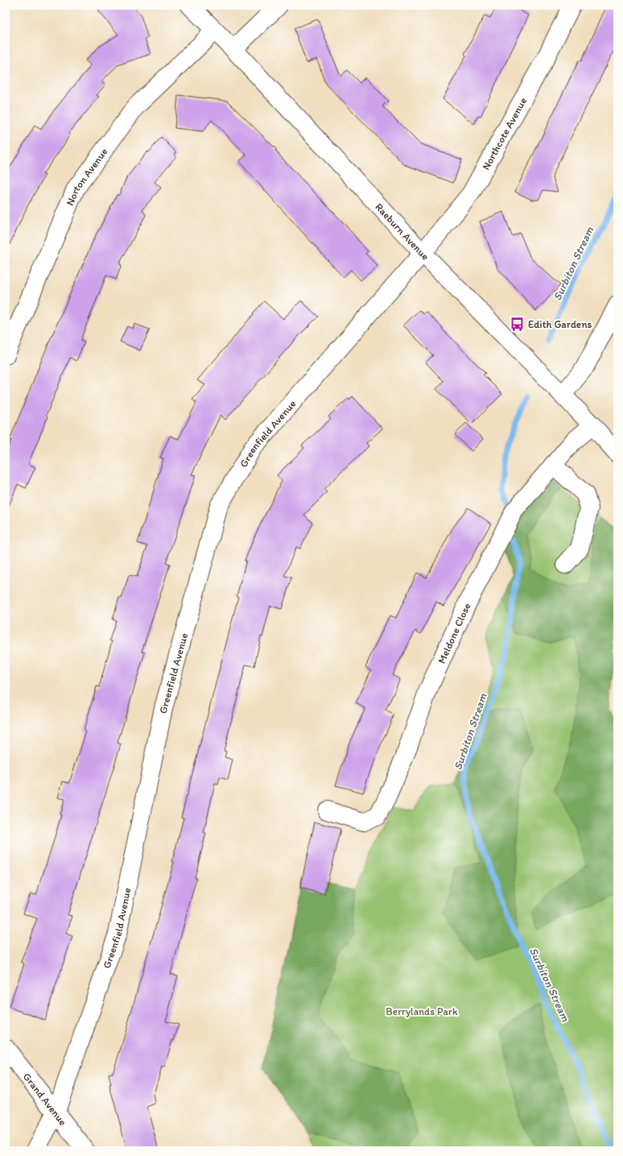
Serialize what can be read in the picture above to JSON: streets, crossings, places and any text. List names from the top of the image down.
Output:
{
  "streets": {
    "street": [
      "Northcote Avenue",
      "Norton Avenue",
      "Raeburn Avenue",
      "Greenfield Avenue",
      "Meldone Close",
      "Grand Avenue"
    ]
  },
  "crossings": [
    ["Northcote Avenue", "Raeburn Avenue"],
    ["Northcote Avenue", "Greenfield Avenue"],
    ["Norton Avenue", "Raeburn Avenue"],
    ["Raeburn Avenue", "Greenfield Avenue"],
    ["Raeburn Avenue", "Meldone Close"],
    ["Greenfield Avenue", "Grand Avenue"]
  ],
  "water": ["Surbiton Stream"],
  "parks": ["Berrylands Park"],
  "places": {
    "bus stop": ["Edith Gardens"]
  }
}
